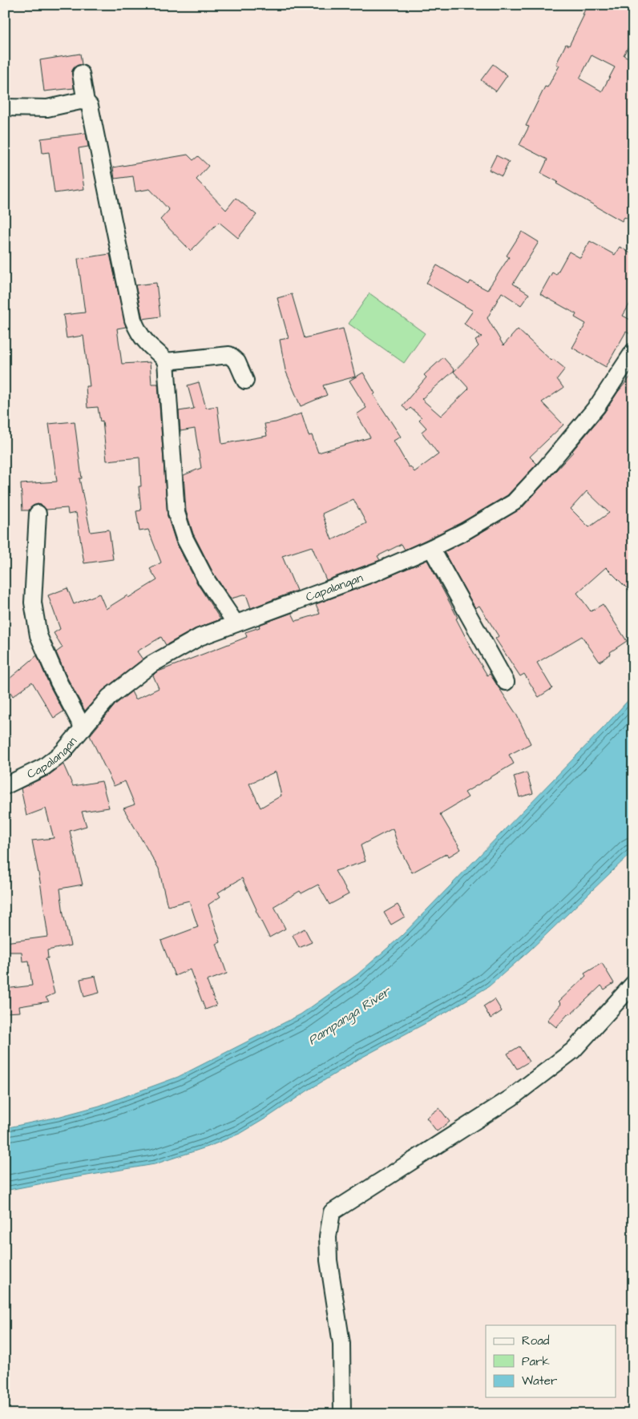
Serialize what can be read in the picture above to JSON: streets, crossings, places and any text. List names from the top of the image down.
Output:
{
  "streets": {
    "street": ["Capalangan"]
  },
  "water": ["Pampanga River"],
  "legend": ["Road", "Park", "Water"]
}
